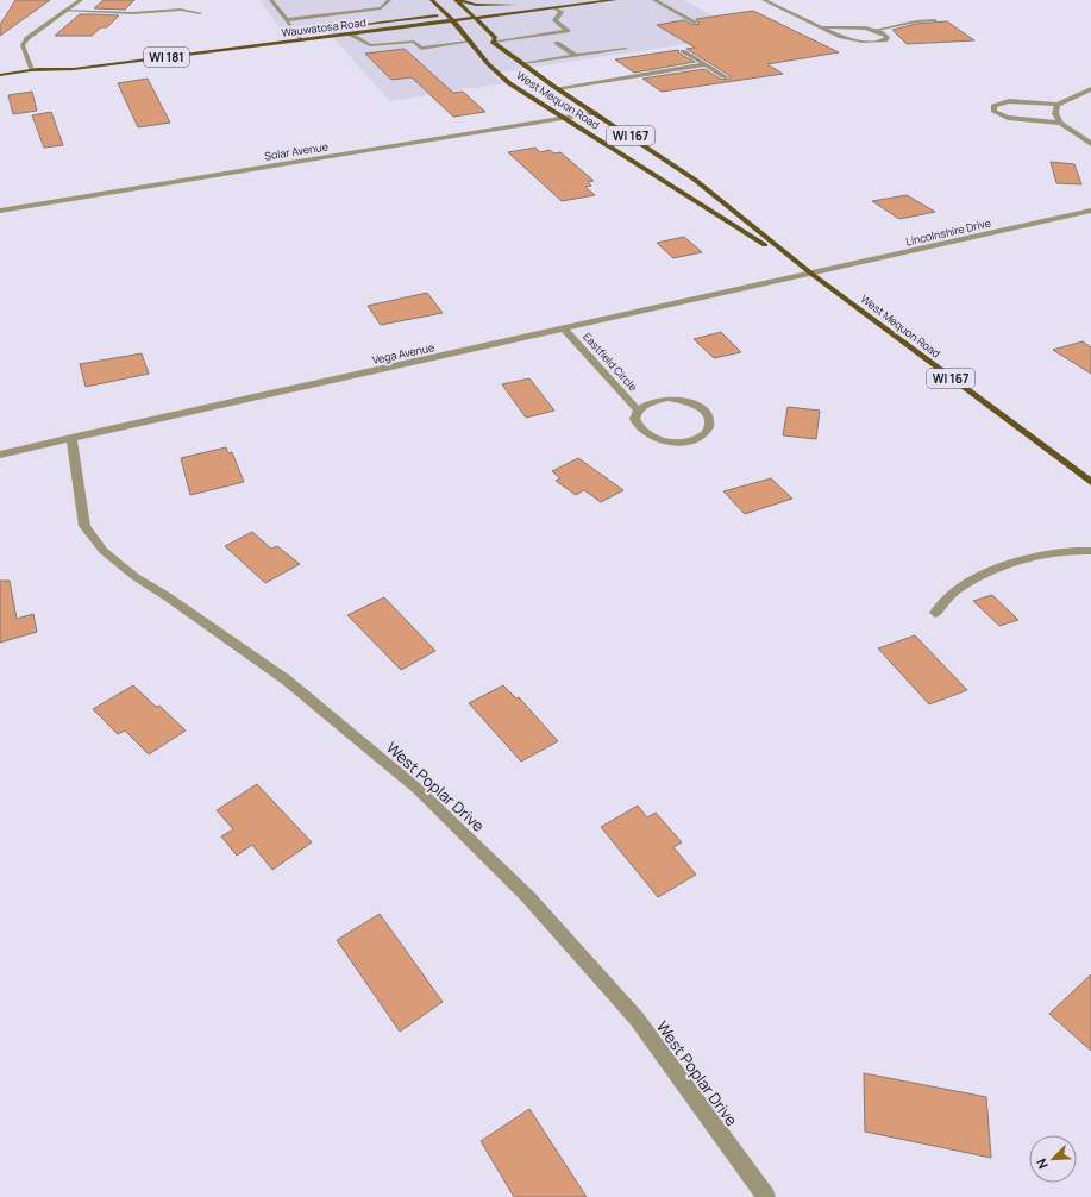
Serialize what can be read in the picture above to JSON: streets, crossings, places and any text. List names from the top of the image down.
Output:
{
  "streets": {
    "main road": [
      "Wauwatosa Road",
      "WI 181",
      "West Mequon Road",
      "WI 167"
    ],
    "street": [
      "Solar Avenue",
      "Lincolnshire Drive",
      "Vega Avenue",
      "Eastfield Circle",
      "West Poplar Drive"
    ]
  },
  "crossings": [
    ["Wauwatosa Road", "West Mequon Road"],
    ["West Mequon Road", "Solar Avenue"],
    ["West Mequon Road", "Lincolnshire Drive"],
    ["West Mequon Road", "Vega Avenue"],
    ["Lincolnshire Drive", "Vega Avenue"],
    ["Vega Avenue", "Eastfield Circle"],
    ["Vega Avenue", "West Poplar Drive"]
  ],
  "north": "bottom left"
}
